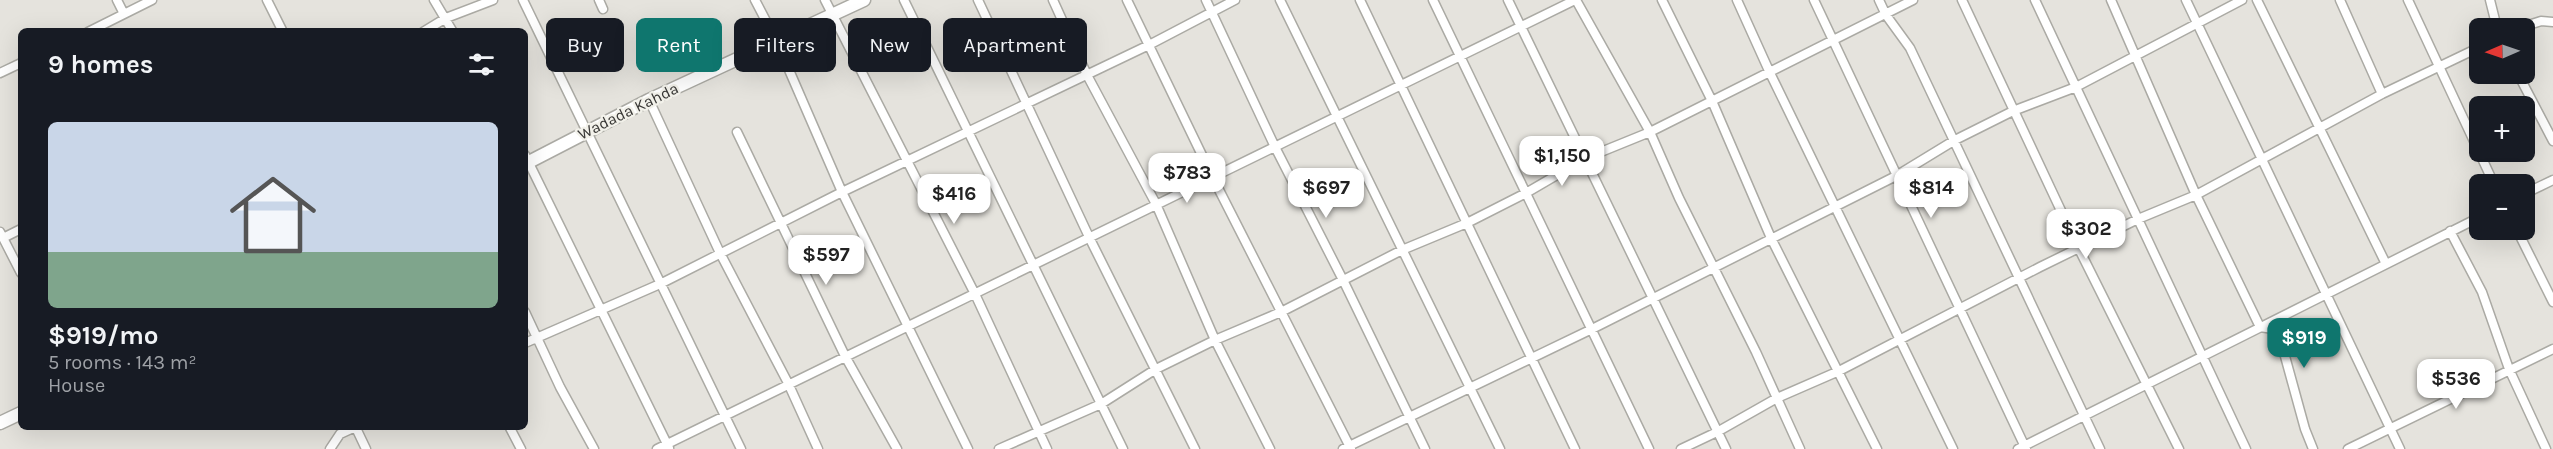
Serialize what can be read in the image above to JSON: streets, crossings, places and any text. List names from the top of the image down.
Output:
{
  "streets": {
    "main road": ["Wadada Kahda"]
  },
  "north": "left",
  "page": {
    "map_buttons": ["+", "−"],
    "chip": [
      "Buy",
      "Rent",
      "Filters",
      "New",
      "Apartment"
    ],
    "heading": "9 homes",
    "list": [
      {
        "name": "$919/mo",
        "note": "5 rooms · 143 m² · House"
      }
    ],
    "price": [
      "$1,150",
      "$783",
      "$697",
      "$814",
      "$416",
      "$302",
      "$597",
      "$919",
      "$536"
    ]
  }
}
